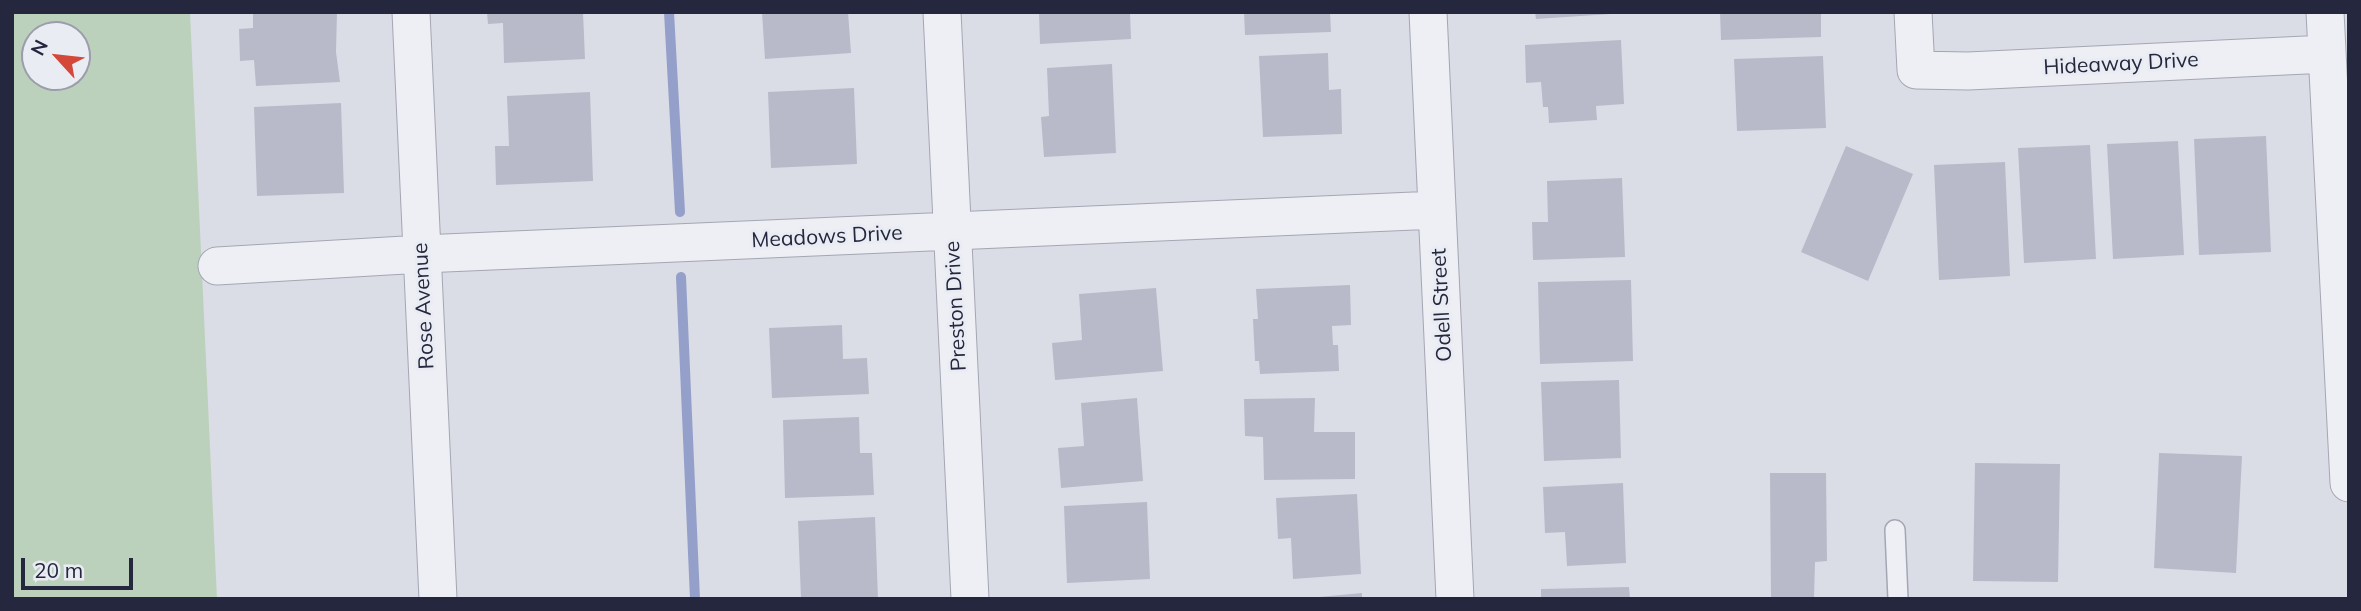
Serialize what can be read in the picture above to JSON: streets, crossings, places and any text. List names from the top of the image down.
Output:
{
  "streets": {
    "street": [
      "Hideaway Drive",
      "Meadows Drive",
      "Odell Street",
      "Rose Avenue",
      "Preston Drive"
    ]
  },
  "crossings": [
    ["Meadows Drive", "Odell Street"],
    ["Meadows Drive", "Rose Avenue"],
    ["Meadows Drive", "Preston Drive"]
  ],
  "scale_bar": "20 m",
  "north": "top left"
}
